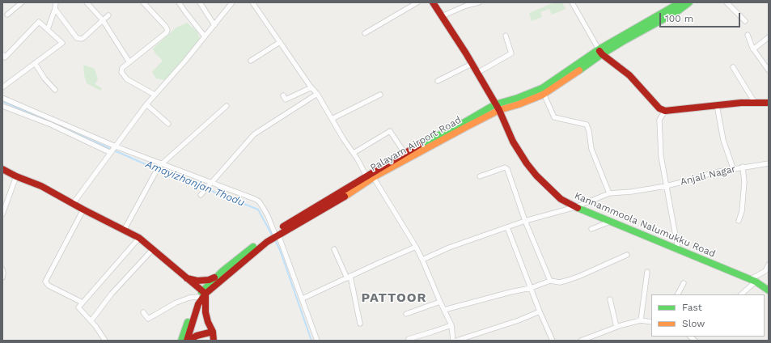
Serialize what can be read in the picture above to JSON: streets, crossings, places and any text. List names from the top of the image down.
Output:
{
  "streets": {
    "main road": ["Palayam Airport Road", "Kannammoola Nalumukku Road"],
    "street": ["Anjali Nagar"]
  },
  "crossings": [
    ["Palayam Airport Road", "Kannammoola Nalumukku Road"],
    ["Anjali Nagar", "Kannammoola Nalumukku Road"]
  ],
  "districts": ["PATTOOR"],
  "water": ["Amayizhanjan Thodu"],
  "legend": ["Fast", "Slow"],
  "scale_bar": "100 m"
}
